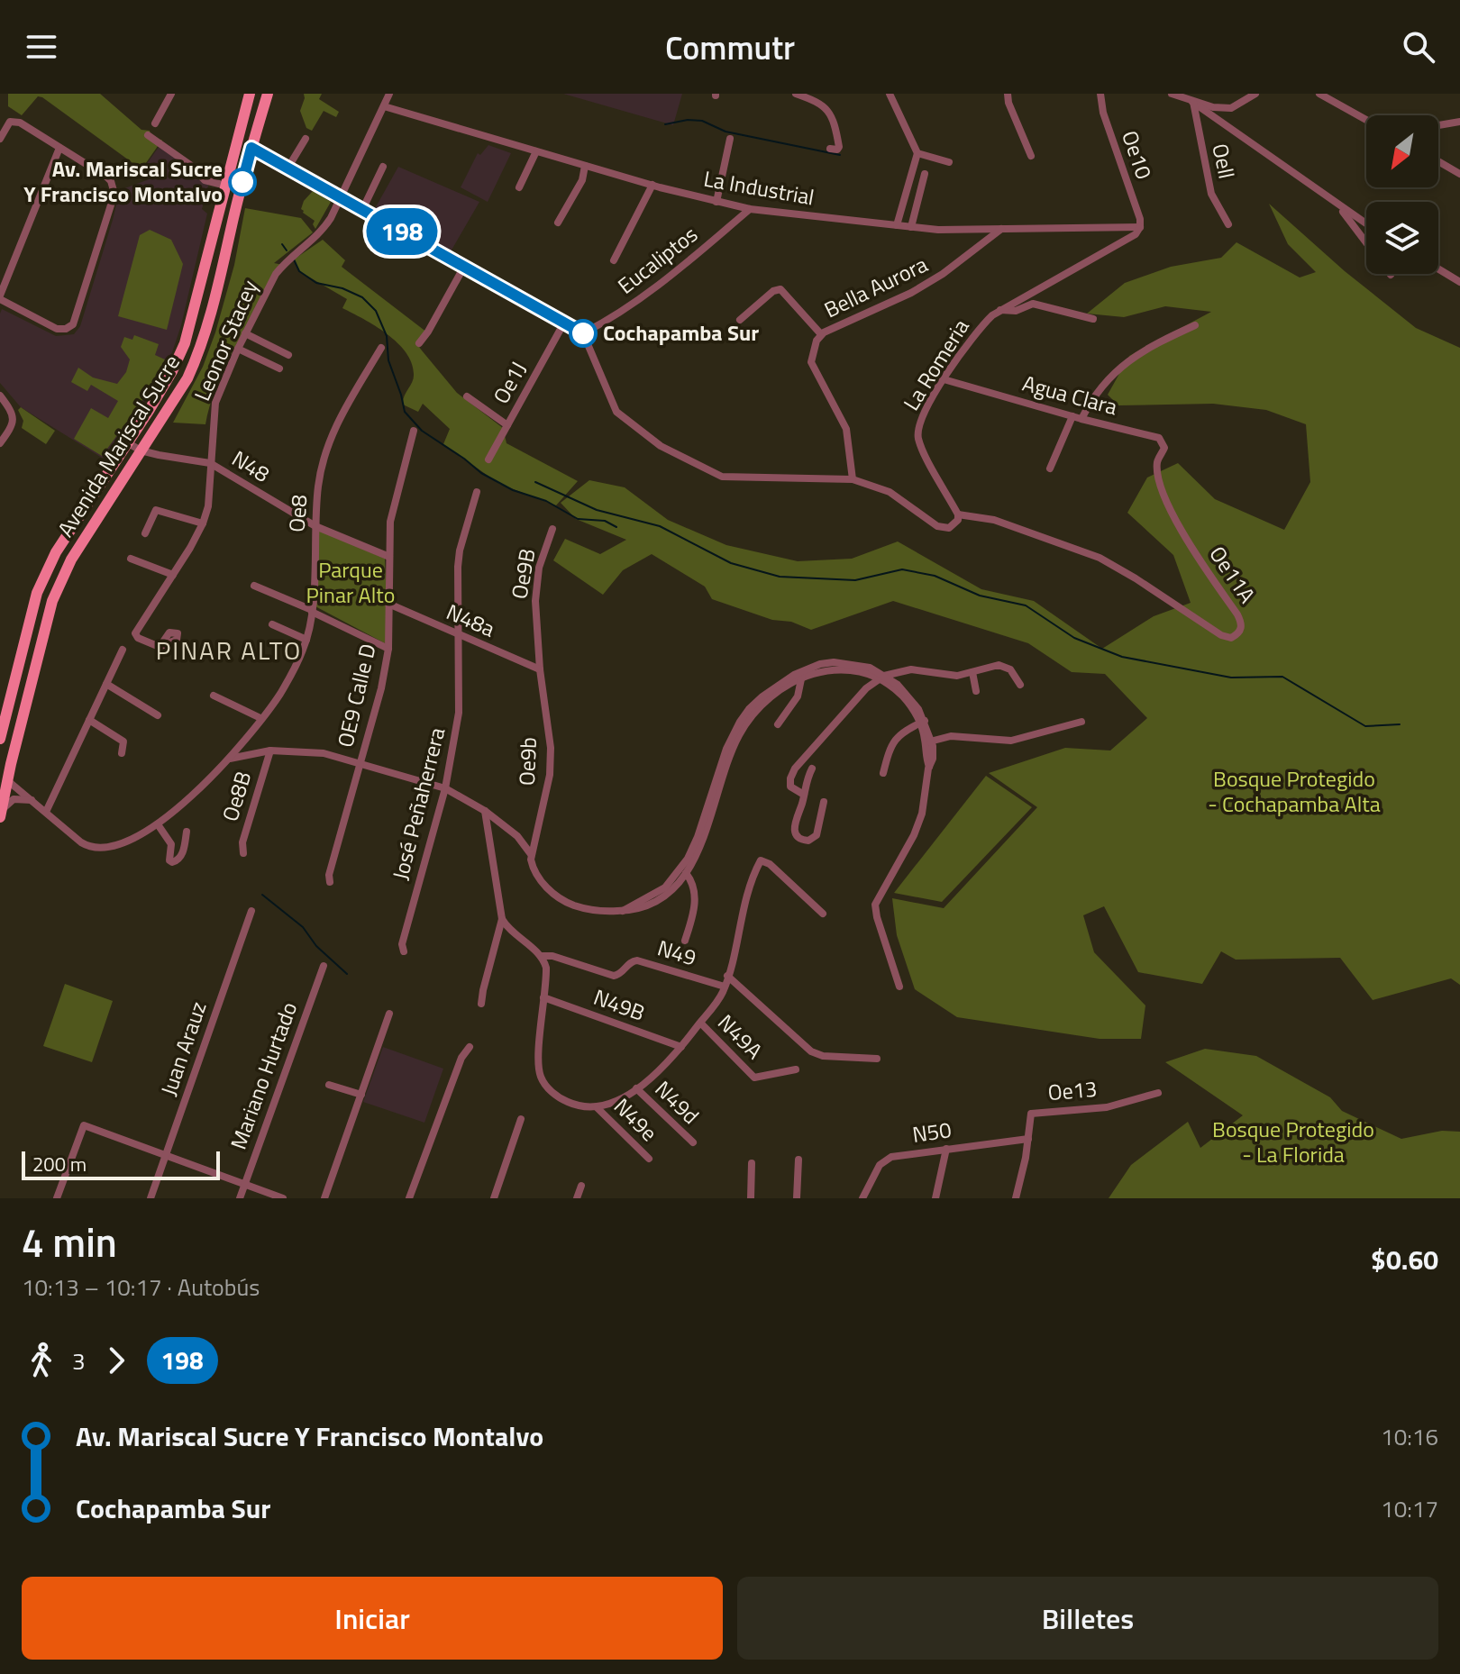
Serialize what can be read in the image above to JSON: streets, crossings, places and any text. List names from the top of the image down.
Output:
{
  "streets": {
    "main road": ["Avenida Mariscal Sucre"],
    "street": [
      "Oe10",
      "Oell",
      "La Industrial",
      "Eucaliptos",
      "Bella Aurora",
      "Leonor Stacey",
      "La Romeria",
      "Oe1J",
      "Agua Clara",
      "N48",
      "Oe8",
      "Oe9B",
      "Oe11A",
      "N48a",
      "OE9 Calle D",
      "Oe9b",
      "Oe8B",
      "José Peñaherrera",
      "N49",
      "N49B",
      "N49A",
      "Juan Arauz",
      "Mariano Hurtado",
      "Oe13",
      "N49d",
      "N49e",
      "N50"
    ]
  },
  "crossings": [
    ["Oe10", "La Industrial"],
    ["Oe10", "La Romeria"],
    ["La Industrial", "Eucaliptos"],
    ["La Industrial", "Bella Aurora"],
    ["La Industrial", "Leonor Stacey"],
    ["La Industrial", "La Romeria"],
    ["Leonor Stacey", "N48"],
    ["La Romeria", "Agua Clara"],
    ["La Romeria", "Oe11A"],
    ["Agua Clara", "Oe11A"],
    ["Avenida Mariscal Sucre", "N48"],
    ["Avenida Mariscal Sucre", "Oe8"],
    ["N48", "Oe8"],
    ["N48", "OE9 Calle D"],
    ["Oe9B", "N48a"],
    ["Oe9B", "Oe9b"],
    ["N48a", "OE9 Calle D"],
    ["N48a", "Oe9b"],
    ["N48a", "José Peñaherrera"],
    ["Oe13", "N50"]
  ],
  "districts": ["PINAR ALTO"],
  "parks": ["Parque Pinar Alto", "Bosque Protegido - Cochapamba Alta", "Bosque Protegido - La Florida"],
  "places": ["Av. Mariscal Sucre Y Francisco Montalvo", "Cochapamba Sur"],
  "lines": ["bus line 198"],
  "scale_bar": "200 m",
  "north": "bottom left",
  "page": {
    "header": "Commutr",
    "on_map": "198",
    "scale": "200 m",
    "heading": ["4 min", "10:13 – 10:17 · Autobús", "$0.60"],
    "legs": ["3", "198"],
    "list": [
      {
        "name": "Av. Mariscal Sucre Y Francisco Montalvo",
        "value": "10:16"
      },
      {
        "name": "Cochapamba Sur",
        "value": "10:17"
      }
    ],
    "buttons": ["Iniciar", "Billetes"]
  }
}
